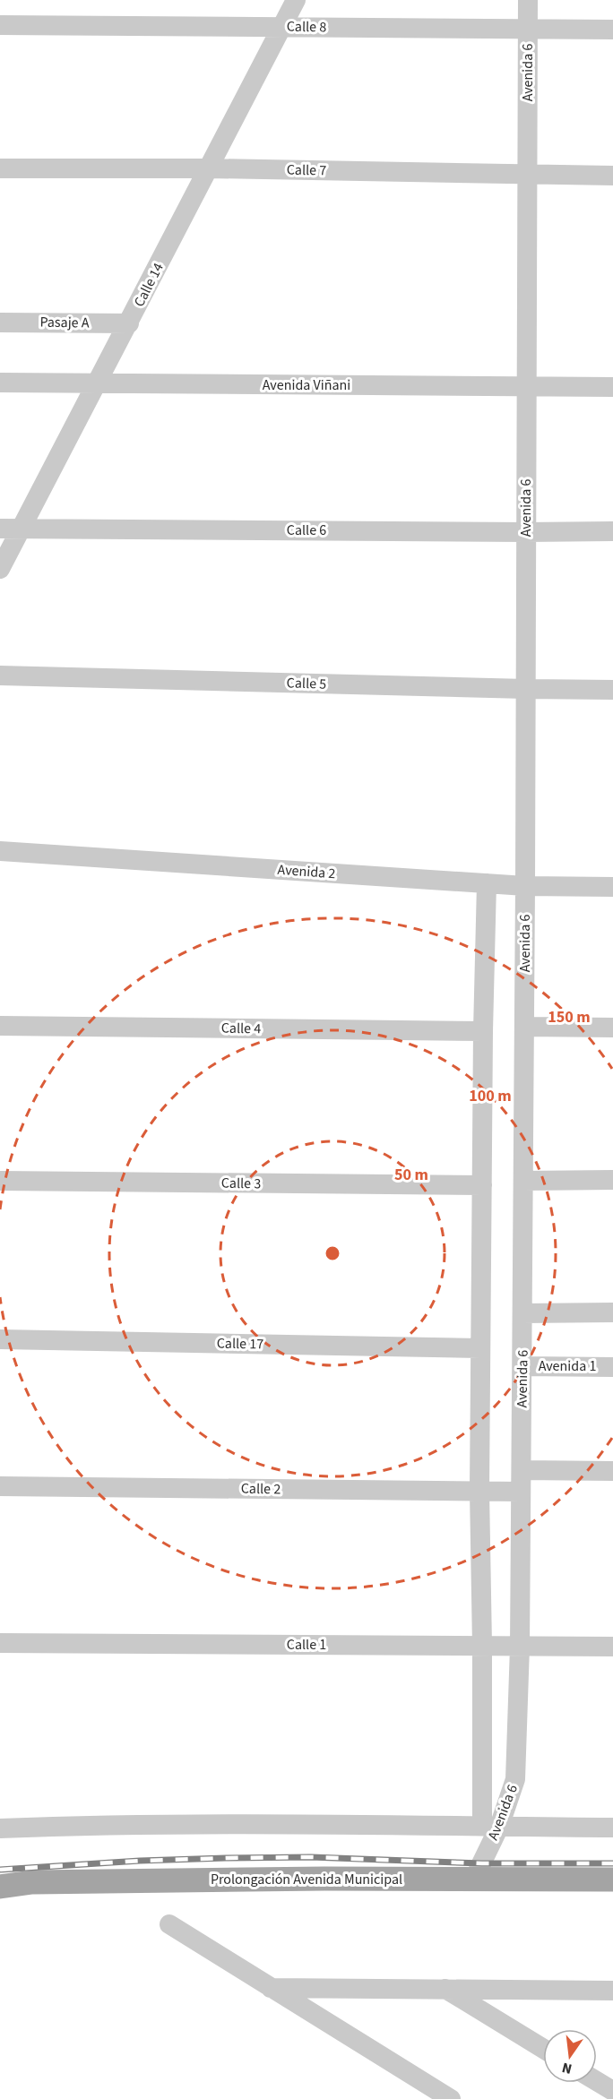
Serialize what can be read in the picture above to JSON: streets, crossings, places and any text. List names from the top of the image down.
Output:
{
  "streets": {
    "main road": ["Prolongación Avenida Municipal"],
    "street": [
      "Calle 8",
      "Avenida 6",
      "Calle 7",
      "Calle 14",
      "Pasaje A",
      "Avenida Viñani",
      "Calle 6",
      "Calle 5",
      "Avenida 2",
      "Calle 4",
      "Calle 3",
      "Calle 17",
      "Avenida 1",
      "Calle 2",
      "Calle 1"
    ]
  },
  "crossings": [
    ["Calle 8", "Avenida 6"],
    ["Calle 8", "Calle 14"],
    ["Avenida 6", "Calle 7"],
    ["Avenida 6", "Avenida Viñani"],
    ["Avenida 6", "Calle 6"],
    ["Avenida 6", "Calle 5"],
    ["Avenida 6", "Avenida 2"],
    ["Avenida 6", "Calle 4"],
    ["Avenida 6", "Calle 3"],
    ["Avenida 6", "Calle 17"],
    ["Avenida 6", "Avenida 1"],
    ["Avenida 6", "Calle 2"],
    ["Avenida 6", "Calle 1"],
    ["Avenida 6", "Prolongación Avenida Municipal"],
    ["Calle 7", "Calle 14"],
    ["Calle 14", "Pasaje A"],
    ["Calle 14", "Avenida Viñani"],
    ["Calle 14", "Calle 6"]
  ],
  "north": "bottom",
  "rings": ["150 m", "100 m", "50 m"]
}
